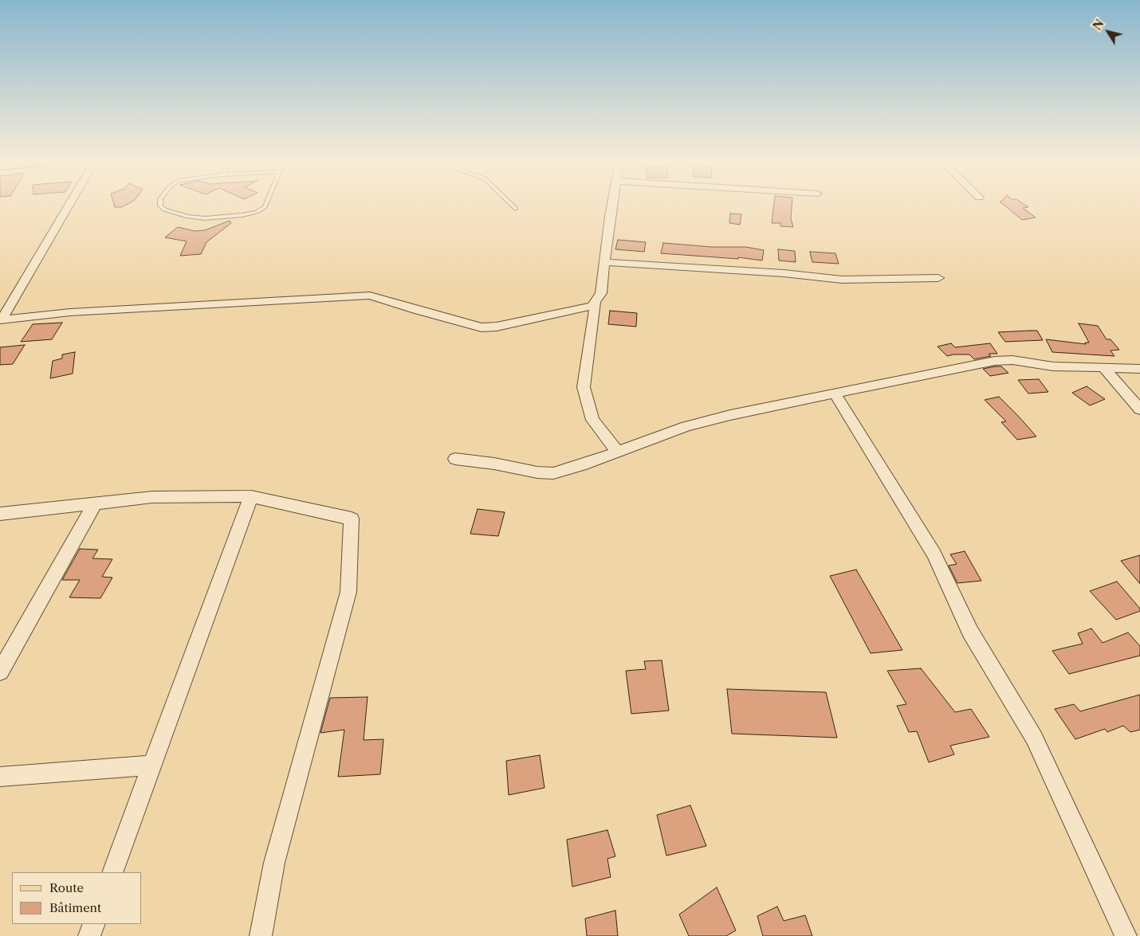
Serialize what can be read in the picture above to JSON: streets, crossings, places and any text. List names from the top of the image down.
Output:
{
  "legend": ["Route", "Bâtiment"],
  "north": "top left"
}
